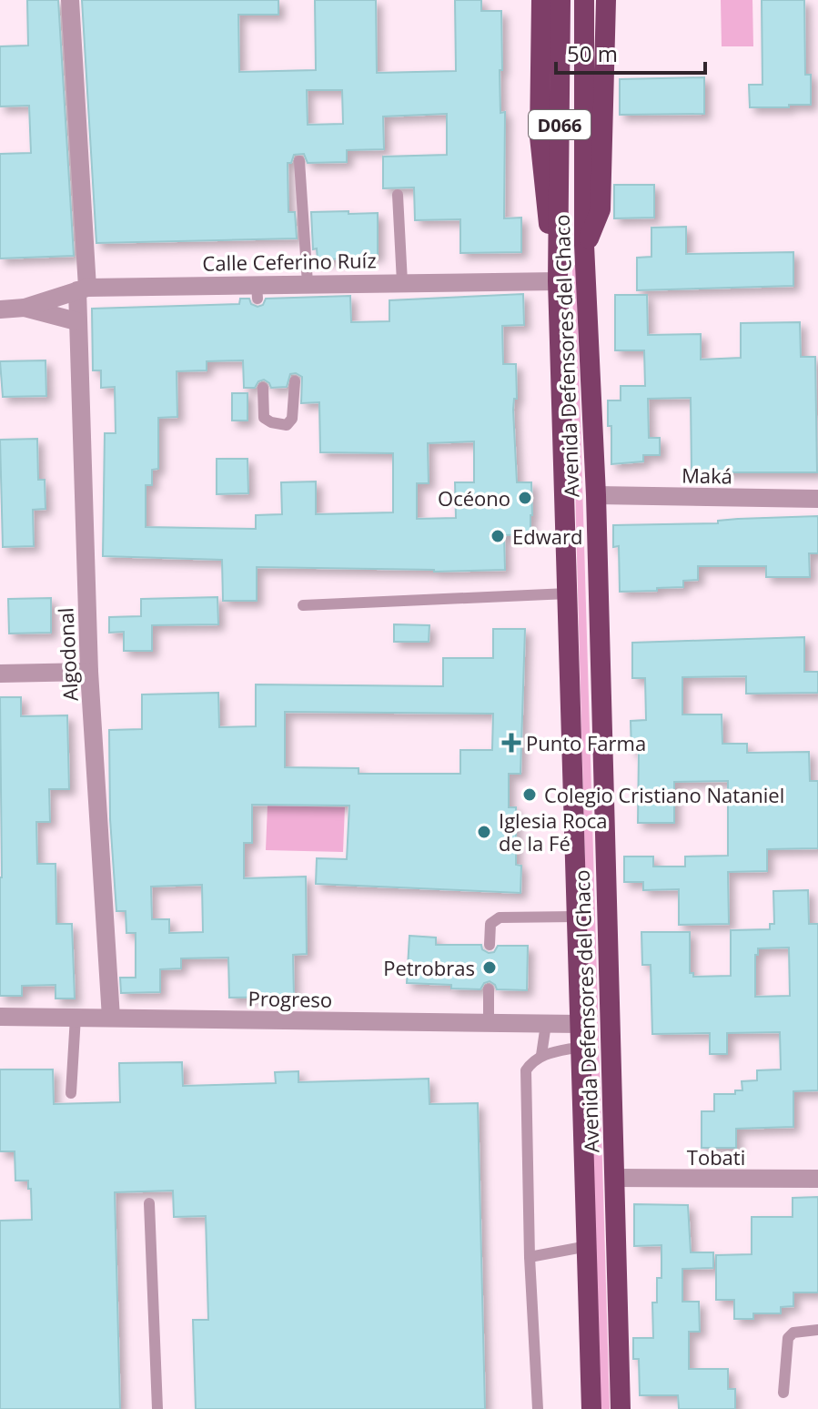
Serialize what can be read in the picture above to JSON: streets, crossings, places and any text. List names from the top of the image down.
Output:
{
  "streets": {
    "highway": ["D066", "Avenida Defensores del Chaco"],
    "street": [
      "Calle Ceferino Ruíz",
      "Maká",
      "Algodonal",
      "Progreso",
      "Tobati"
    ]
  },
  "crossings": [
    ["Calle Ceferino Ruíz", "Avenida Defensores del Chaco"],
    ["Calle Ceferino Ruíz", "Algodonal"],
    ["Avenida Defensores del Chaco", "Maká"],
    ["Avenida Defensores del Chaco", "Progreso"],
    ["Avenida Defensores del Chaco", "Tobati"],
    ["Algodonal", "Progreso"]
  ],
  "places": {
    "other": [
      "Océono",
      "Edward",
      "Colegio Cristiano Nataniel",
      "Iglesia Roca de la Fé",
      "Petrobras"
    ],
    "health": ["Punto Farma"]
  },
  "scale_bar": "50 m"
}
